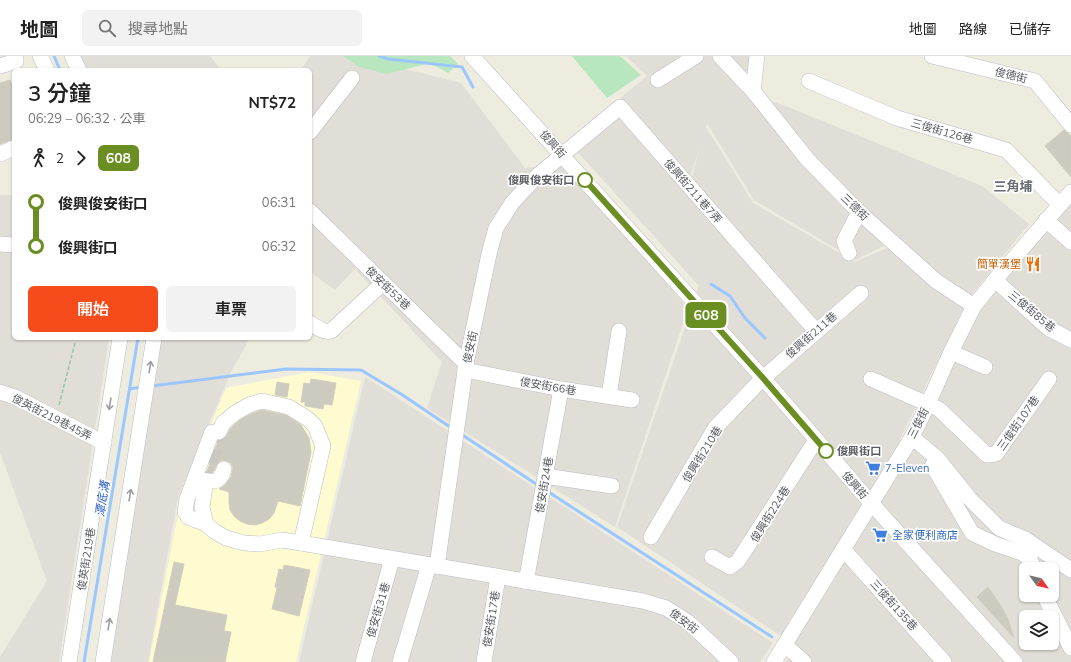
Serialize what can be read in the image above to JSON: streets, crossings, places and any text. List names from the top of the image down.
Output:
{
  "streets": {
    "street": [
      "俊德街",
      "三俊街126巷",
      "俊興街",
      "俊興街211巷7弄",
      "三德街",
      "俊安街53巷",
      "三俊街85巷",
      "俊興街211巷",
      "俊安街",
      "俊安街66巷",
      "俊英街219巷45弄",
      "三俊街",
      "三俊街107巷",
      "俊興街210巷",
      "俊安街24巷",
      "俊興街224巷",
      "俊英街219巷",
      "三俊街135巷",
      "俊安街31巷",
      "俊安街17巷"
    ]
  },
  "crossings": [
    ["三俊街126巷", "三俊街"],
    ["俊興街", "俊興街211巷7弄"],
    ["俊興街", "俊興街211巷"],
    ["俊興街", "俊安街"],
    ["俊興街", "三俊街"],
    ["俊興街", "俊興街210巷"],
    ["俊興街", "俊興街224巷"],
    ["俊興街211巷7弄", "俊興街211巷"],
    ["俊興街211巷7弄", "俊安街"],
    ["三德街", "三俊街"],
    ["俊安街53巷", "俊安街"],
    ["俊安街53巷", "俊安街66巷"],
    ["三俊街85巷", "三俊街"],
    ["俊興街211巷", "俊興街210巷"],
    ["俊安街", "俊安街66巷"],
    ["俊安街", "俊安街24巷"],
    ["俊安街", "俊安街31巷"],
    ["俊安街", "俊安街17巷"],
    ["俊安街66巷", "俊安街24巷"],
    ["俊英街219巷45弄", "俊英街219巷"],
    ["三俊街", "三俊街107巷"],
    ["三俊街", "三俊街135巷"]
  ],
  "districts": ["三角埔"],
  "water": ["潭底溝"],
  "places": {
    "other": ["俊興俊安街口", "俊興街口"],
    "restaurant": ["簡單漢堡"],
    "supermarket": ["7-Eleven", "全家便利商店"]
  },
  "lines": ["bus line 608"],
  "north": "bottom right",
  "page": {
    "header": "地圖",
    "search": "搜尋地點",
    "nav": ["地圖", "路線", "已儲存"],
    "on_map": "608",
    "heading": ["3 分鐘", "06:29 – 06:32 · 公車", "NT$72"],
    "legs": ["2", "608"],
    "list": [
      {
        "name": "俊興俊安街口",
        "value": "06:31"
      },
      {
        "name": "俊興街口",
        "value": "06:32"
      }
    ],
    "buttons": ["開始", "車票"]
  }
}
